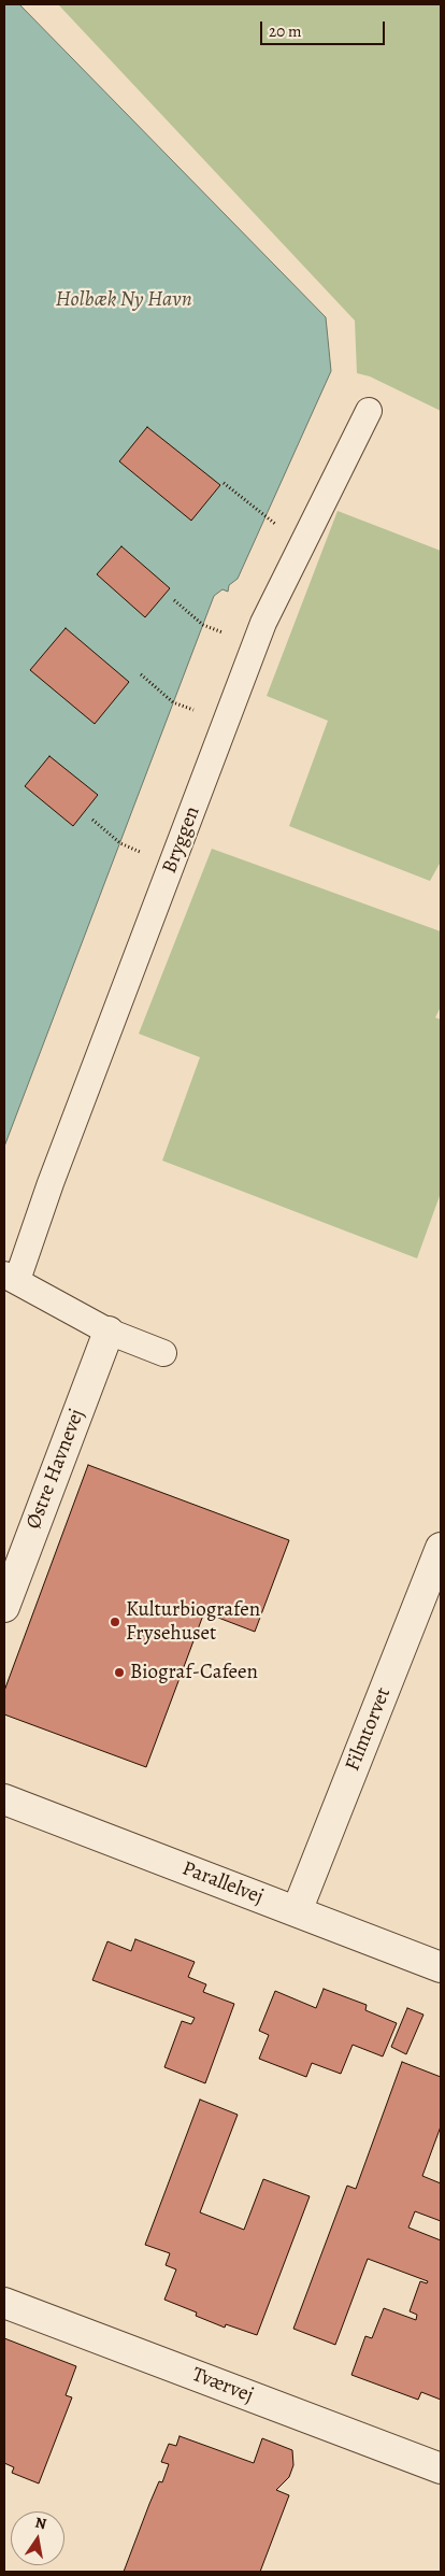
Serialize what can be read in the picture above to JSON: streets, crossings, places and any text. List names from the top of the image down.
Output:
{
  "streets": {
    "street": [
      "Østre Havnevej",
      "Filmtorvet",
      "Parallelvej",
      "Tværvej"
    ],
    "lane": ["Bryggen"]
  },
  "crossings": [
    ["Filmtorvet", "Parallelvej"]
  ],
  "water": ["Holbæk Ny Havn"],
  "places": ["Kulturbiografen Frysehuset", "Biograf-Cafeen"],
  "scale_bar": "20 m",
  "north": "top"
}
